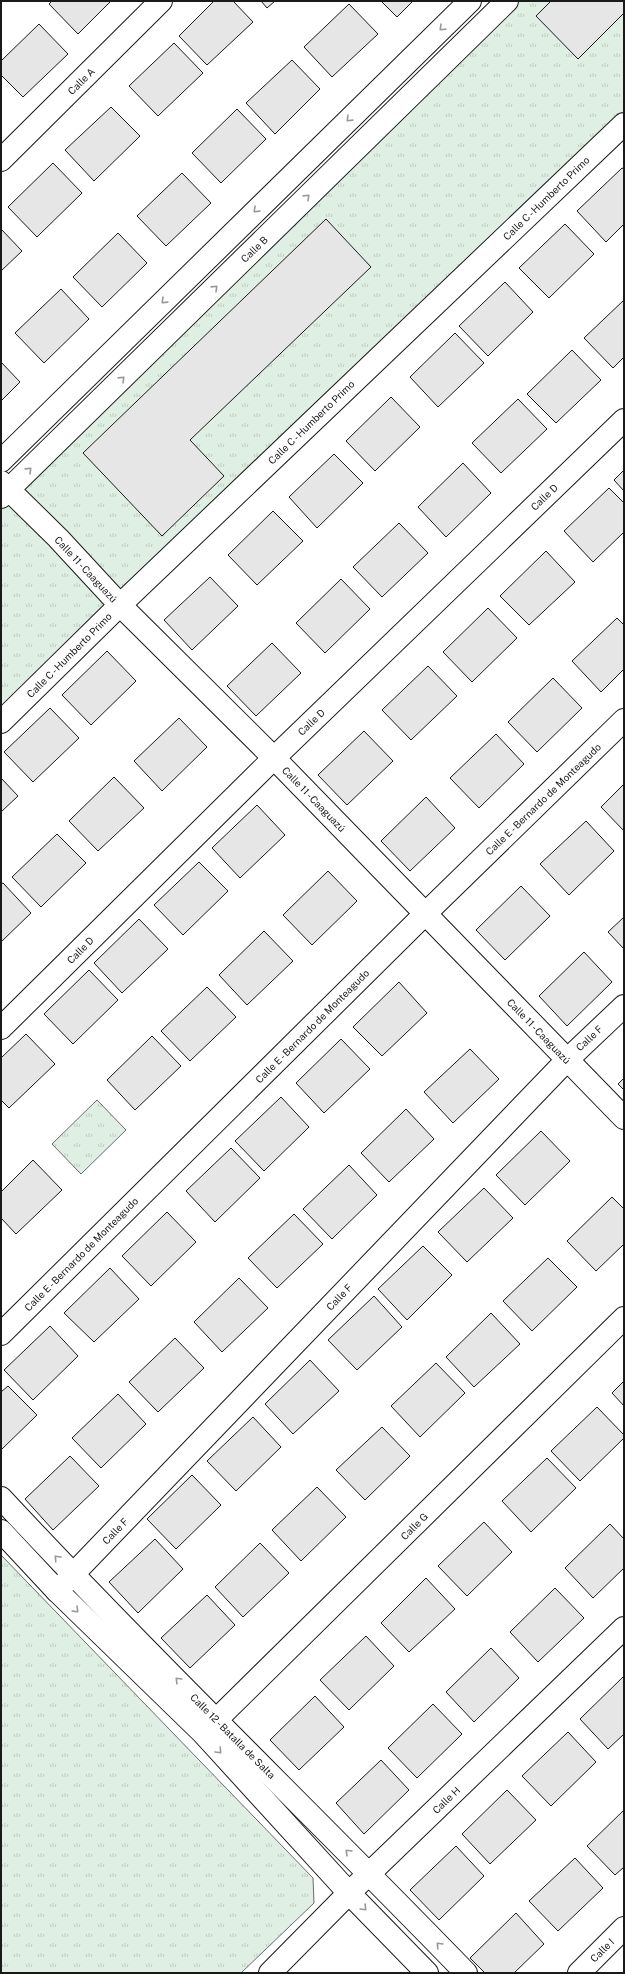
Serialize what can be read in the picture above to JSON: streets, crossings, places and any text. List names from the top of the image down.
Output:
{
  "streets": {
    "street": [
      "Calle A",
      "Calle C - Humberto Primo",
      "Calle B",
      "Calle D",
      "Calle 11 - Caaguazú",
      "Calle E - Bernardo de Monteagudo",
      "Calle F",
      "Calle G",
      "Calle 12 - Batalla de Salta",
      "Calle H",
      "Calle I"
    ]
  },
  "crossings": [
    ["Calle C - Humberto Primo", "Calle 11 - Caaguazú"],
    ["Calle B", "Calle 11 - Caaguazú"],
    ["Calle D", "Calle 11 - Caaguazú"],
    ["Calle 11 - Caaguazú", "Calle E - Bernardo de Monteagudo"],
    ["Calle 11 - Caaguazú", "Calle F"],
    ["Calle F", "Calle 12 - Batalla de Salta"],
    ["Calle G", "Calle 12 - Batalla de Salta"],
    ["Calle 12 - Batalla de Salta", "Calle H"]
  ]
}
